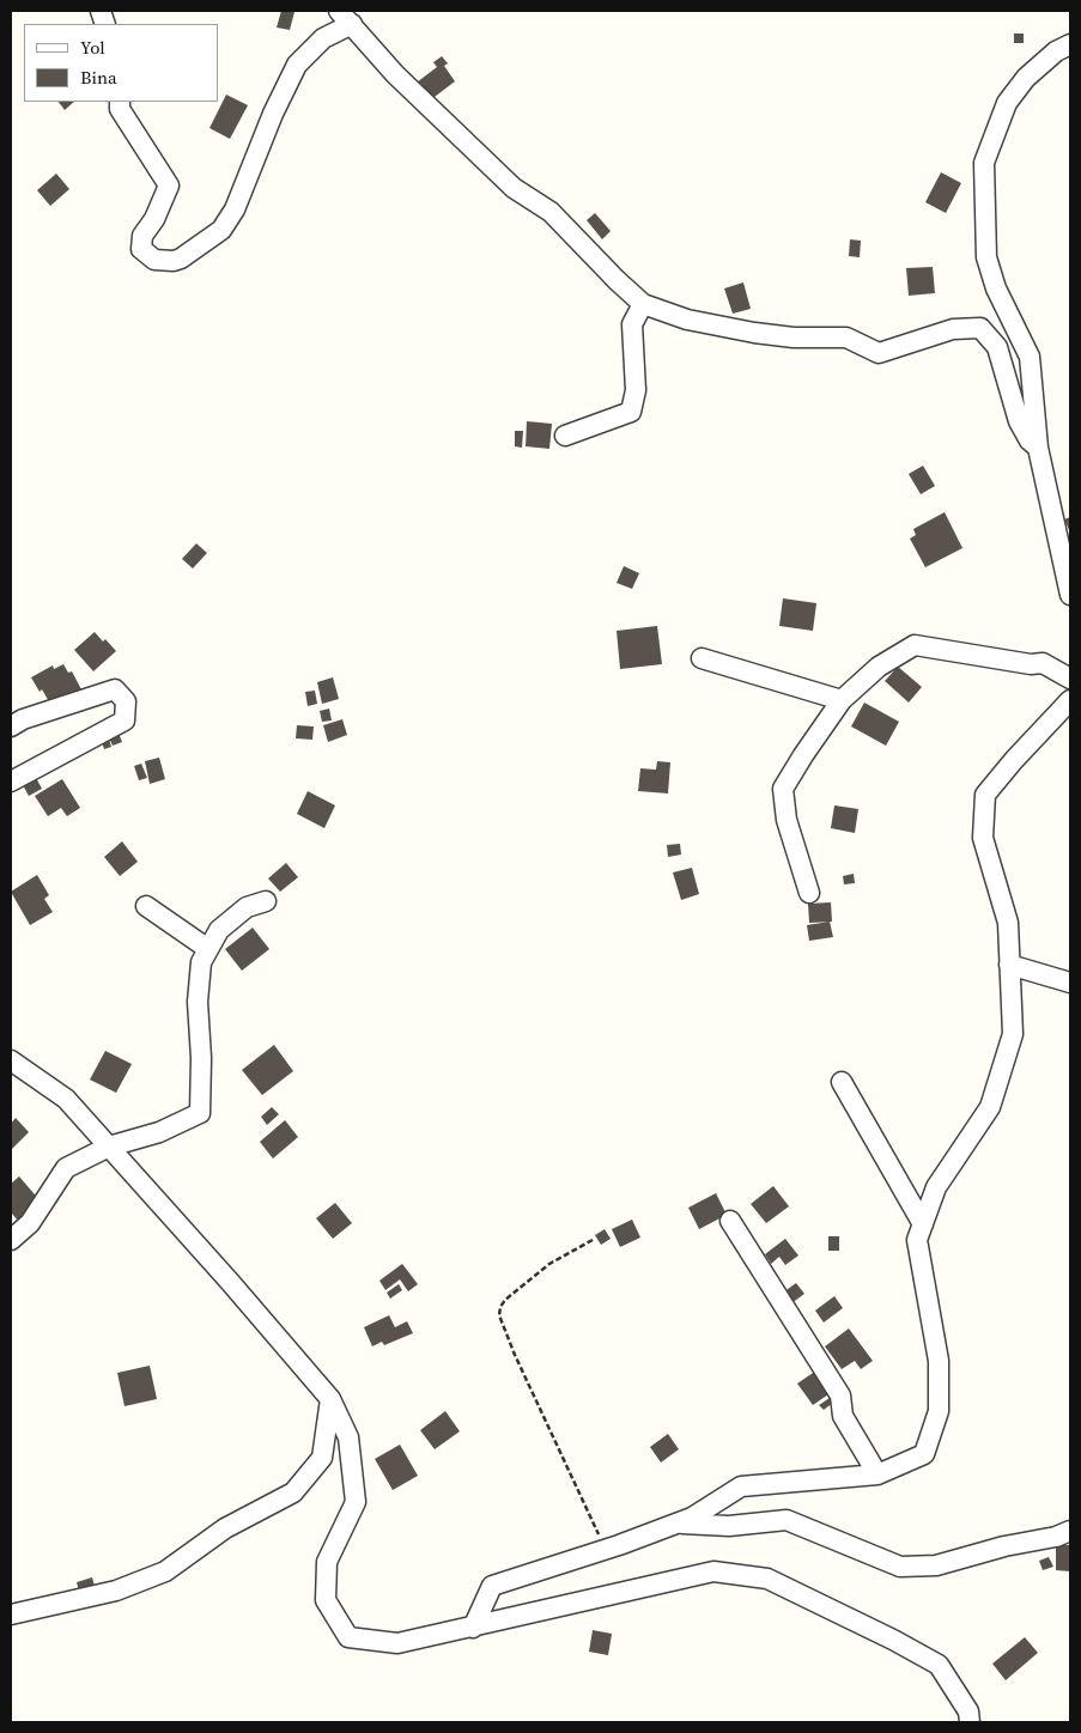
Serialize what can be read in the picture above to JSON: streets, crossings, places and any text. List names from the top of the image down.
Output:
{
  "legend": ["Yol", "Bina"]
}
